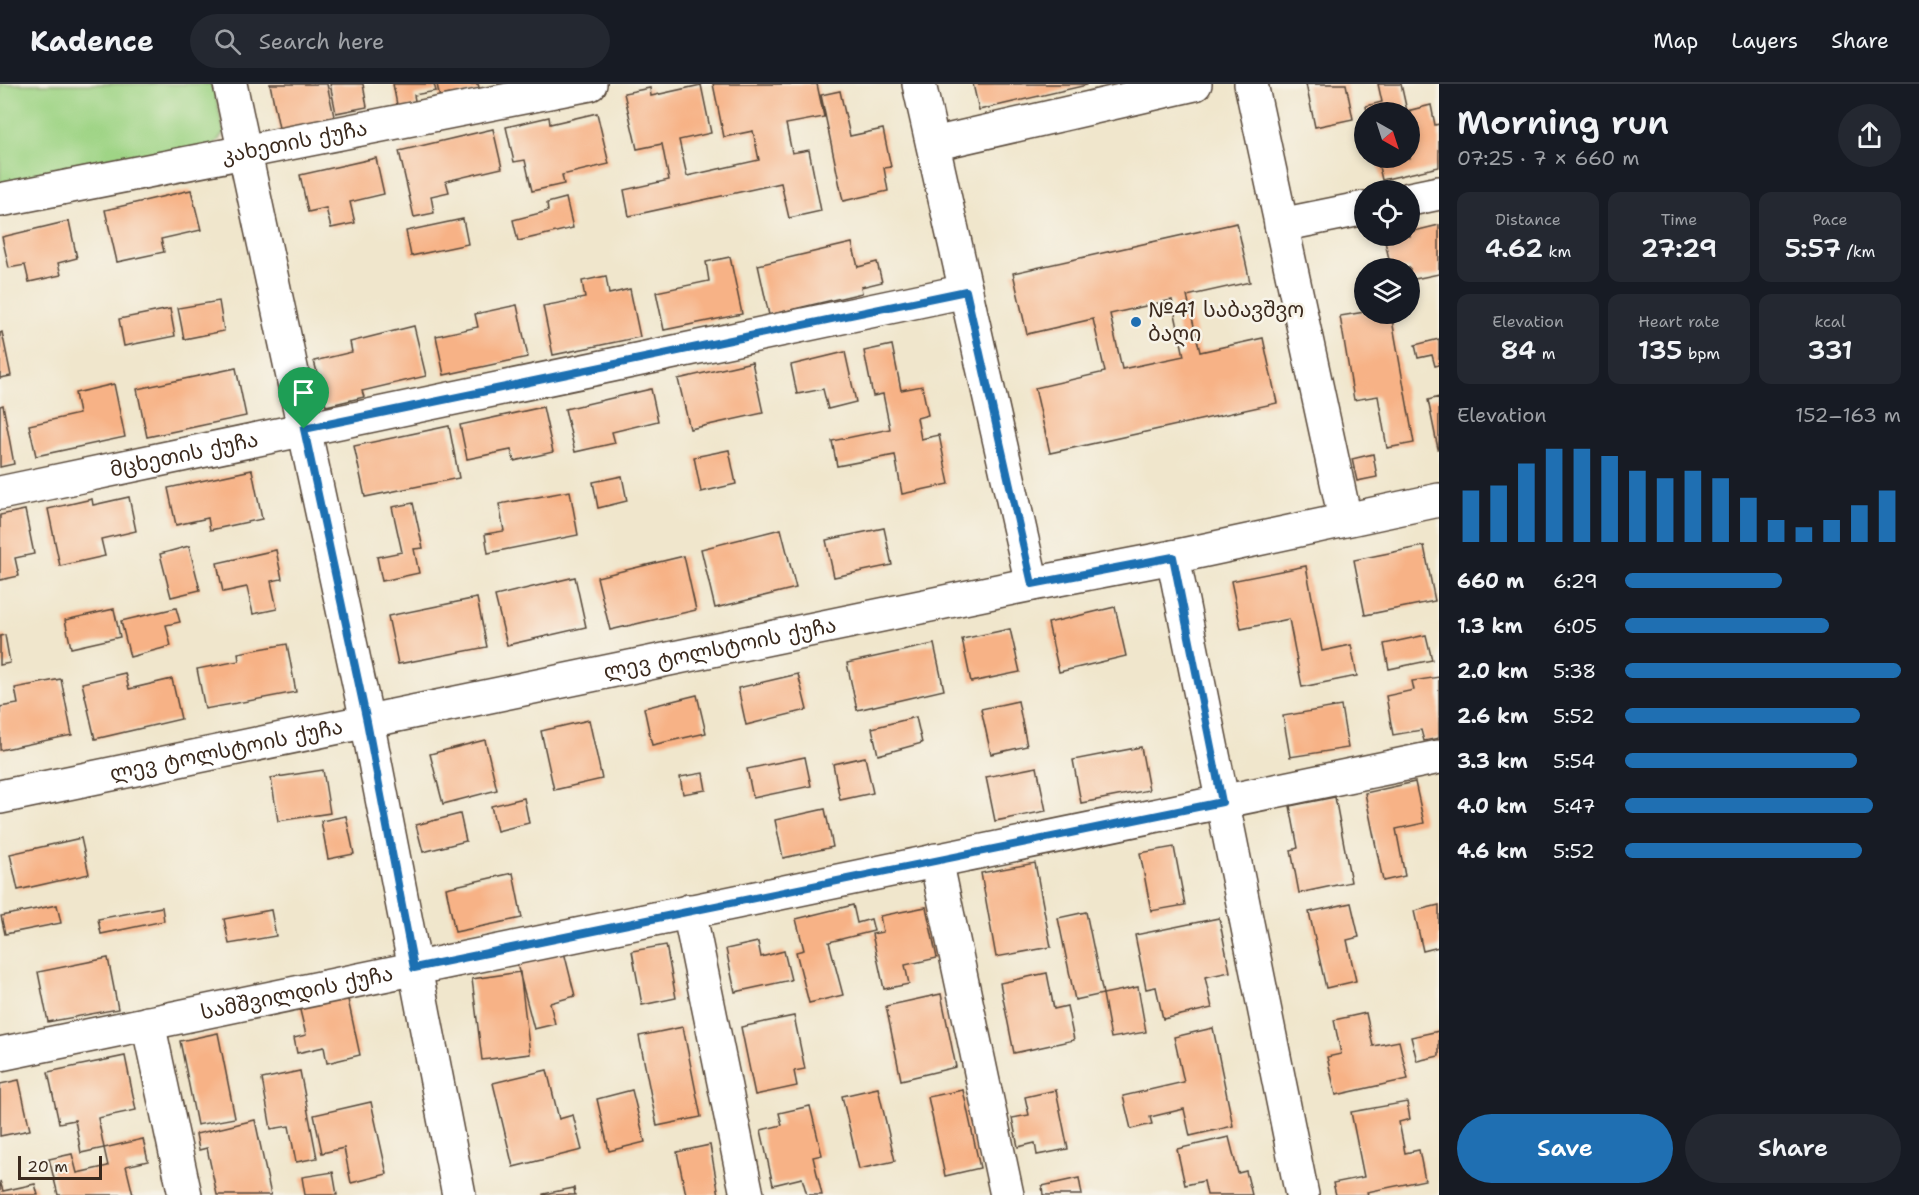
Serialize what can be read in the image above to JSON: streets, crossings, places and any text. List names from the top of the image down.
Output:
{
  "streets": {
    "street": [
      "კახეთის ქუჩა",
      "მცხეთის ქუჩა",
      "ლევ ტოლსტოის ქუჩა",
      "სამშვილდის ქუჩა"
    ]
  },
  "places": ["№41 საბავშვო ბაღი"],
  "scale_bar": "20 m",
  "north": "bottom right",
  "page": {
    "header": "Kadence",
    "search": "Search here",
    "nav": ["Map", "Layers", "Share"],
    "heading": ["Morning run", "07:25 · 7 × 660 m"],
    "stats": [
      ["Distance", "4.62 km"],
      ["Time", "27:29"],
      ["Pace", "5:57 /km"],
      ["Elevation", "84 m"],
      ["Heart rate", "135 bpm"],
      ["kcal", "331"]
    ],
    "chart": ["Elevation", "152–163 m"],
    "list": [
      {
        "name": "660 m",
        "note": "6:29"
      },
      {
        "name": "1.3 km",
        "note": "6:05"
      },
      {
        "name": "2.0 km",
        "note": "5:38"
      },
      {
        "name": "2.6 km",
        "note": "5:52"
      },
      {
        "name": "3.3 km",
        "note": "5:54"
      },
      {
        "name": "4.0 km",
        "note": "5:47"
      },
      {
        "name": "4.6 km",
        "note": "5:52"
      }
    ],
    "buttons": ["Save", "Share"],
    "scale": "20 m"
  }
}
